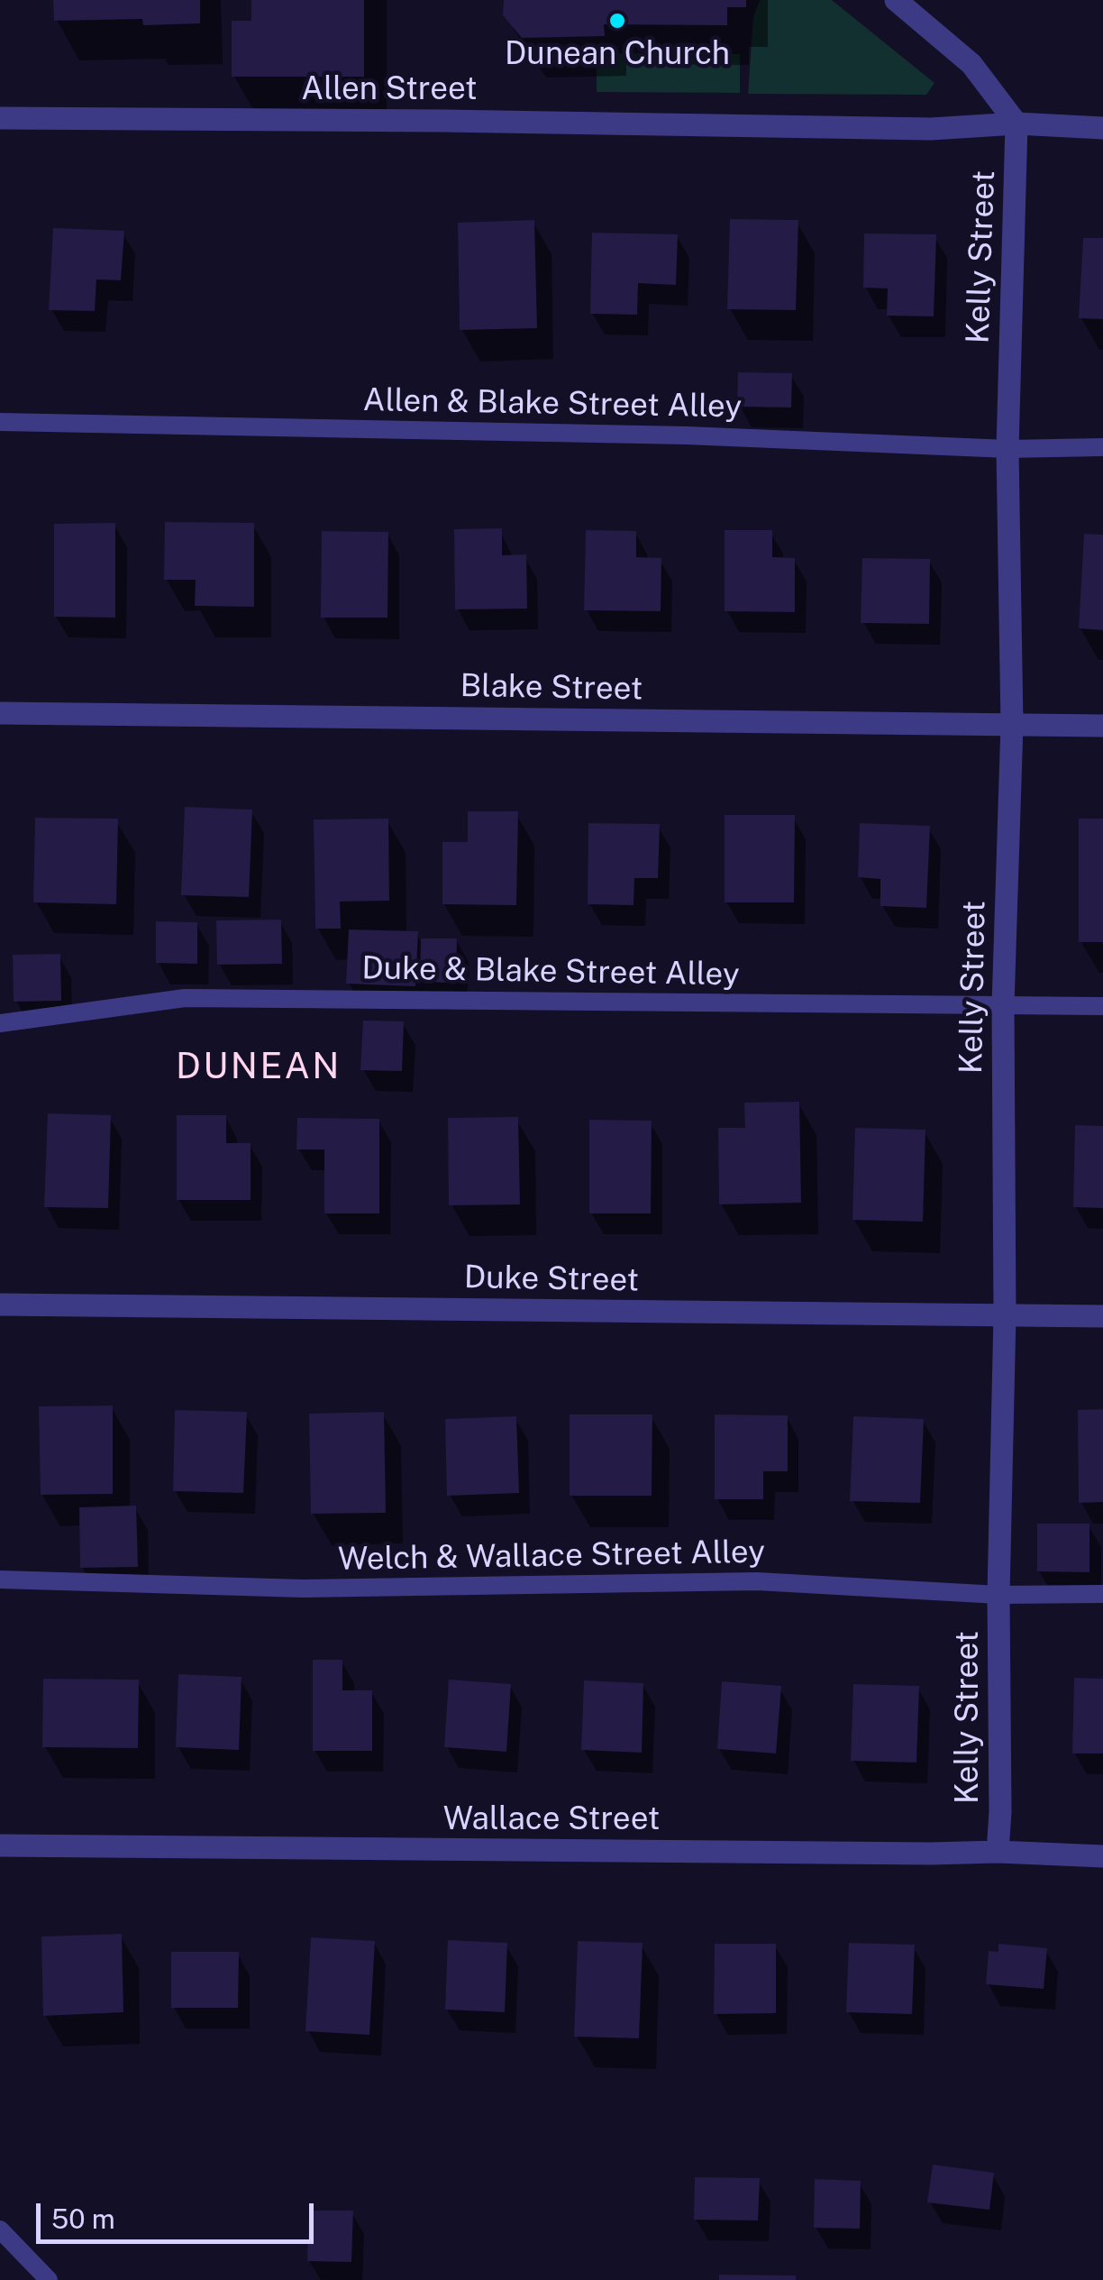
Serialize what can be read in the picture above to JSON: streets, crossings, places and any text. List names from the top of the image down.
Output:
{
  "streets": {
    "street": [
      "Allen Street",
      "Kelly Street",
      "Blake Street",
      "Duke Street",
      "Wallace Street"
    ],
    "lane": ["Allen & Blake Street Alley", "Duke & Blake Street Alley", "Welch & Wallace Street Alley"]
  },
  "crossings": [
    ["Allen Street", "Kelly Street"],
    ["Kelly Street", "Allen & Blake Street Alley"],
    ["Kelly Street", "Blake Street"],
    ["Kelly Street", "Duke & Blake Street Alley"],
    ["Kelly Street", "Duke Street"],
    ["Kelly Street", "Welch & Wallace Street Alley"],
    ["Kelly Street", "Wallace Street"]
  ],
  "districts": ["DUNEAN"],
  "places": ["Dunean Church"],
  "scale_bar": "50 m"
}
